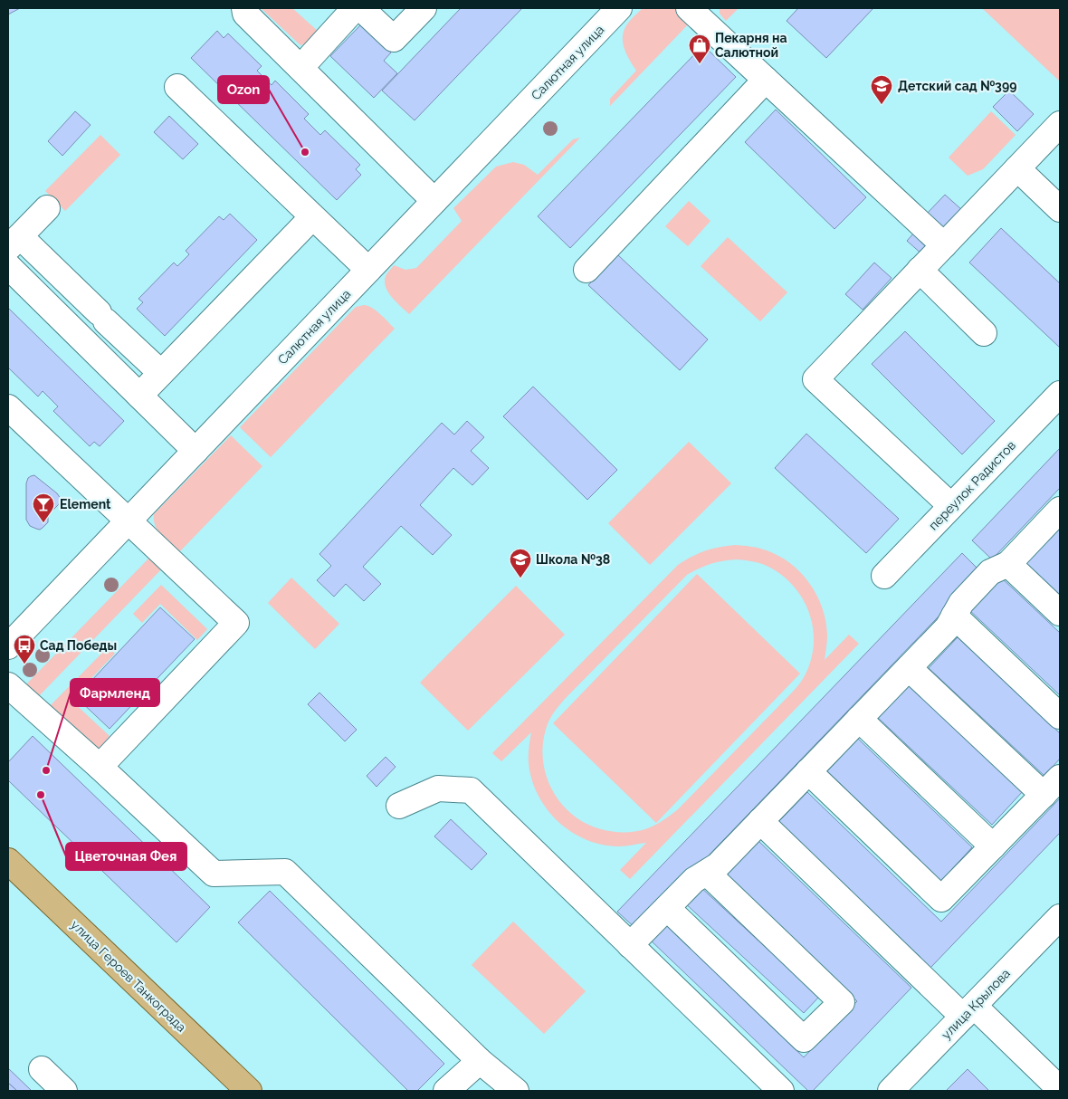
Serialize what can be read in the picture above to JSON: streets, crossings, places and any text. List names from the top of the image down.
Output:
{
  "streets": {
    "main road": ["улица Героев Танкограда"],
    "street": ["Салютная улица", "переулок Радистов", "улица Крылова"]
  },
  "places": {
    "shop": ["Пекарня на Салютной"],
    "school or university": ["Детский сад №399", "Школа №38"],
    "other": ["Ozon", "Фармленд", "Цветочная Фея"],
    "bar": ["Element"],
    "bus stop": ["Сад Победы"]
  }
}
